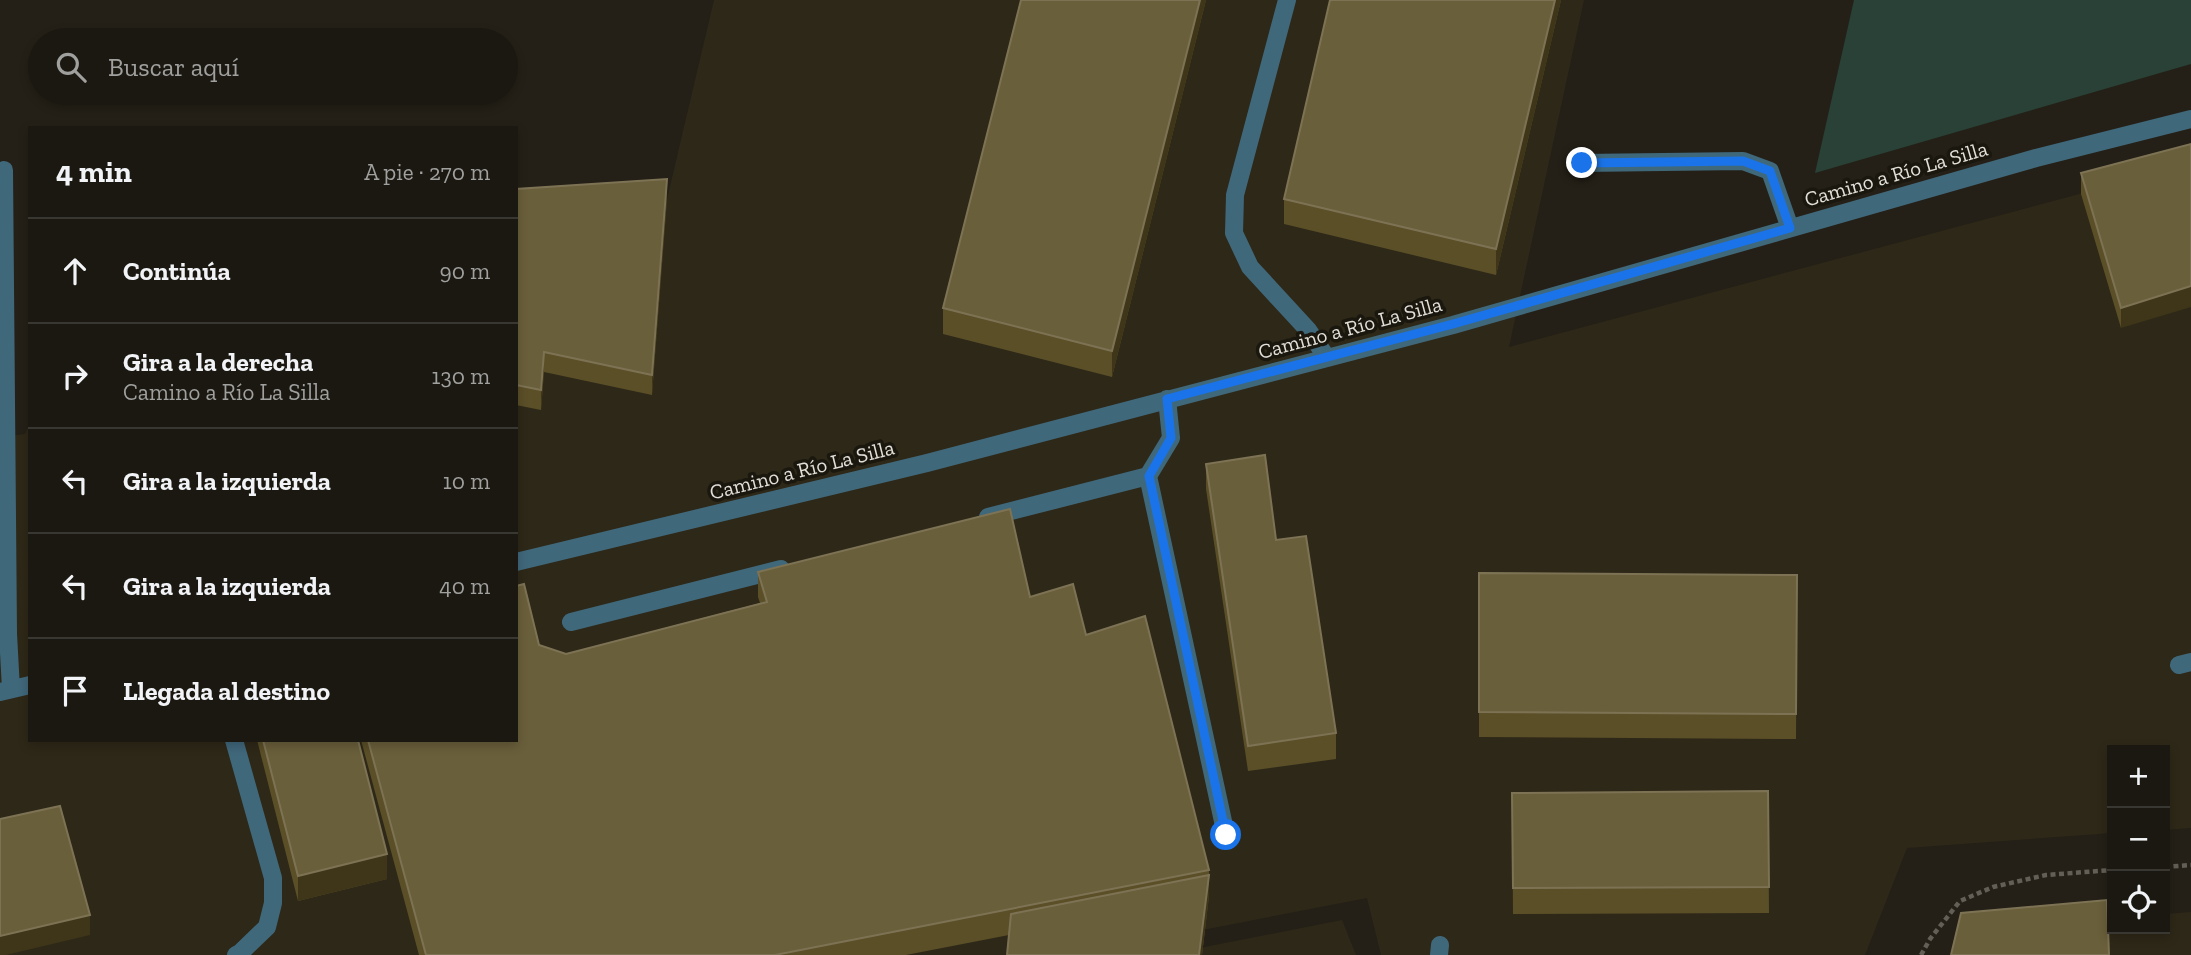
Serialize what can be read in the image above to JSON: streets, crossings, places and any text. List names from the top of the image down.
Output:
{
  "streets": {
    "lane": ["Camino a Río La Silla"]
  },
  "page": {
    "search": "Buscar aquí",
    "heading": ["4 min", "A pie · 270 m"],
    "list": [
      ["Continúa", "90 m"],
      ["Gira a la derecha", "Camino a Río La Silla", "130 m"],
      ["Gira a la izquierda", "10 m"],
      ["Gira a la izquierda", "40 m"],
      "Llegada al destino"
    ],
    "map_buttons": ["+", "−"]
  }
}
